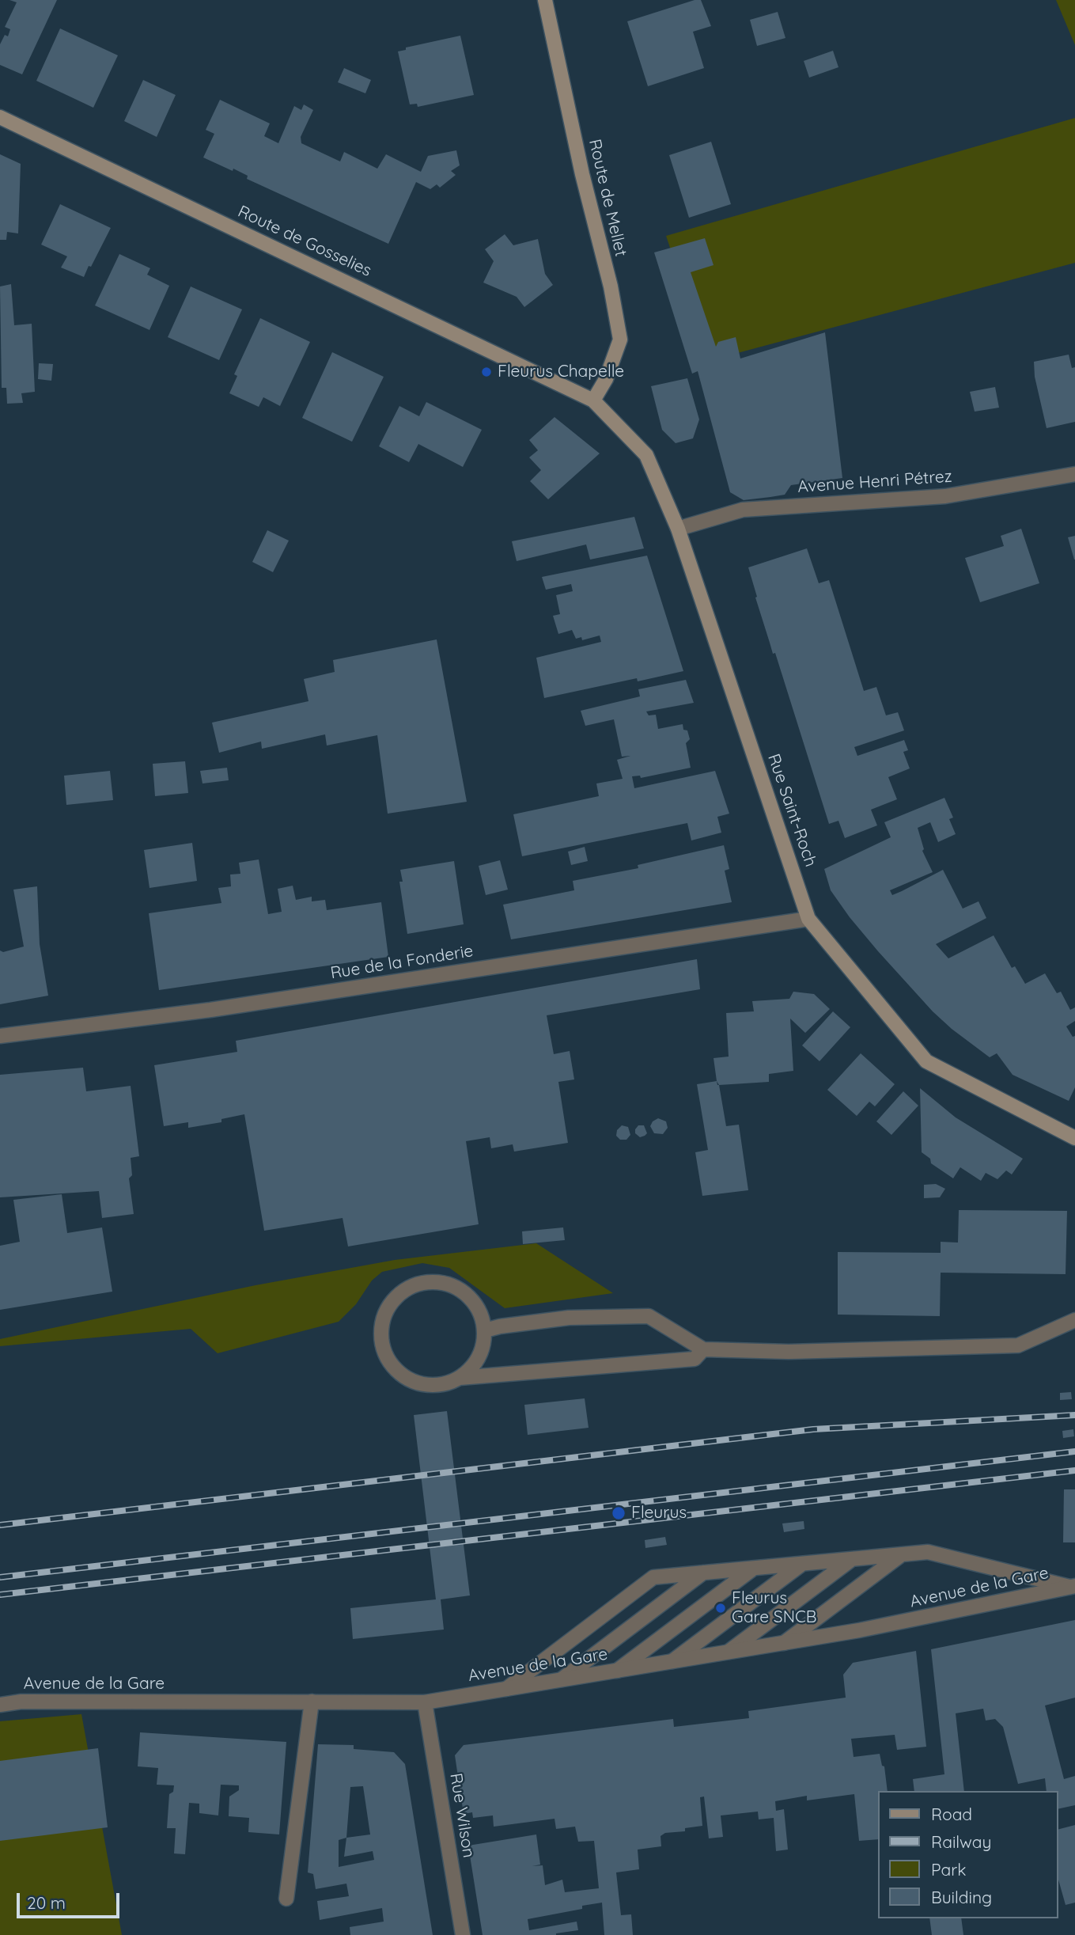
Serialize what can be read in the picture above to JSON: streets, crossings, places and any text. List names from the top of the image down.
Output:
{
  "streets": {
    "main road": ["Route de Mellet", "Route de Gosselies", "Rue Saint-Roch"],
    "street": [
      "Avenue Henri Pétrez",
      "Rue de la Fonderie",
      "Avenue de la Gare",
      "Rue Wilson"
    ]
  },
  "crossings": [
    ["Route de Mellet", "Route de Gosselies"],
    ["Route de Mellet", "Rue Saint-Roch"],
    ["Route de Gosselies", "Rue Saint-Roch"],
    ["Avenue Henri Pétrez", "Rue Saint-Roch"],
    ["Rue Saint-Roch", "Rue de la Fonderie"],
    ["Avenue de la Gare", "Rue Wilson"]
  ],
  "places": ["Fleurus Chapelle", "Fleurus", "Fleurus Gare SNCB"],
  "legend": [
    "Road",
    "Railway",
    "Park",
    "Building"
  ],
  "scale_bar": "20 m"
}
